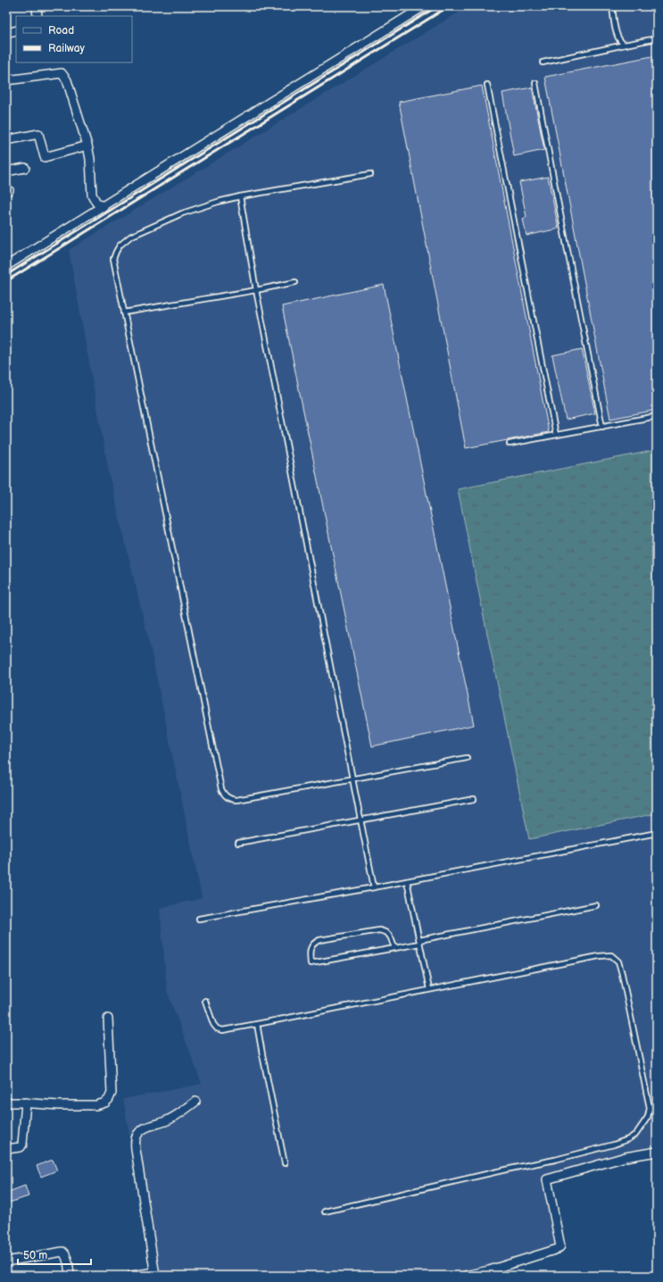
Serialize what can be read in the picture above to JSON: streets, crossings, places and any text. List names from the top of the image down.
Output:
{
  "legend": ["Road", "Railway"],
  "scale_bar": "50 m"
}
